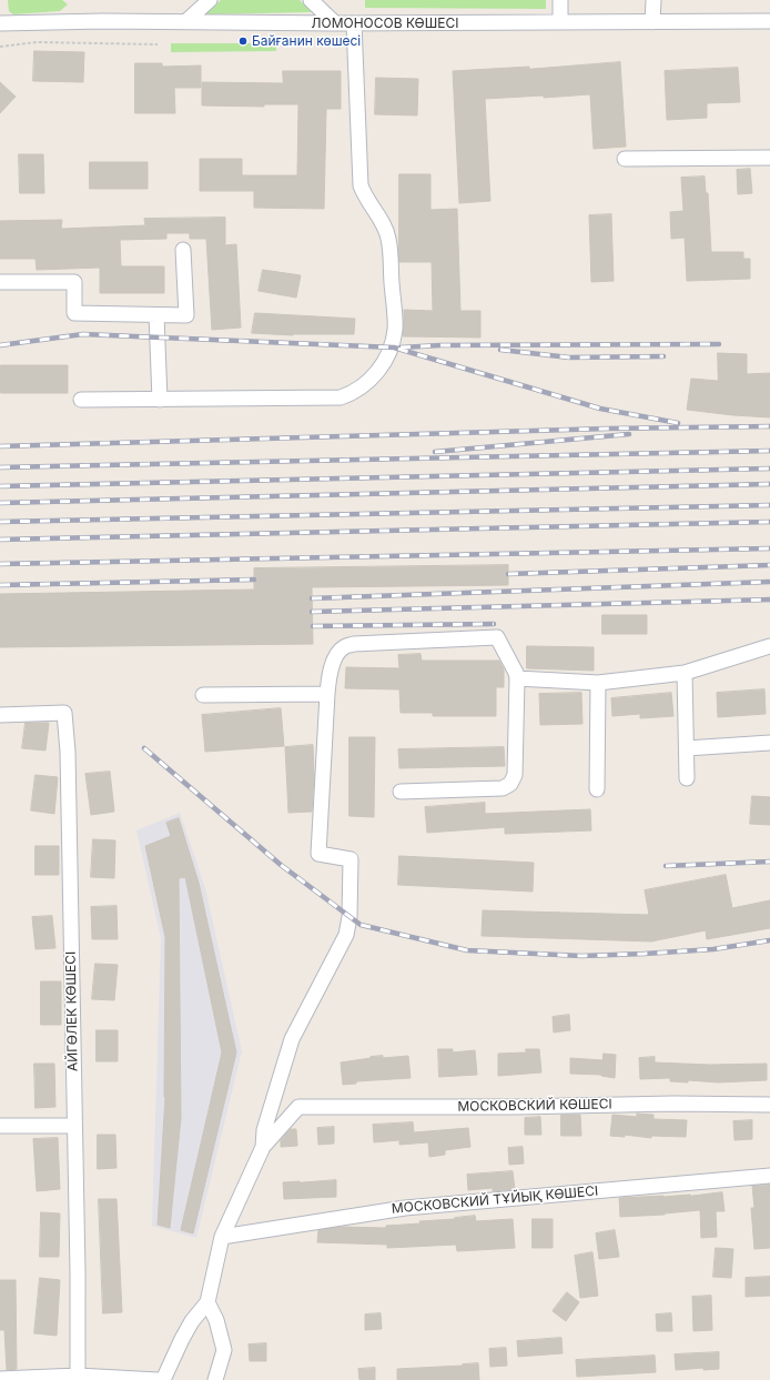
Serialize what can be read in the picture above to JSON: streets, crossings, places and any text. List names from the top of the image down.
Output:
{
  "streets": {
    "street": [
      "ЛОМОНОСОВ КӨШЕСІ",
      "АЙГӨЛЕК КӨШЕСІ",
      "МОСКОВСКИЙ КӨШЕСІ",
      "МОСКОВСКИЙ ТҰЙЫҚ КӨШЕСІ"
    ]
  },
  "places": ["Байғанин көшесі"]
}
